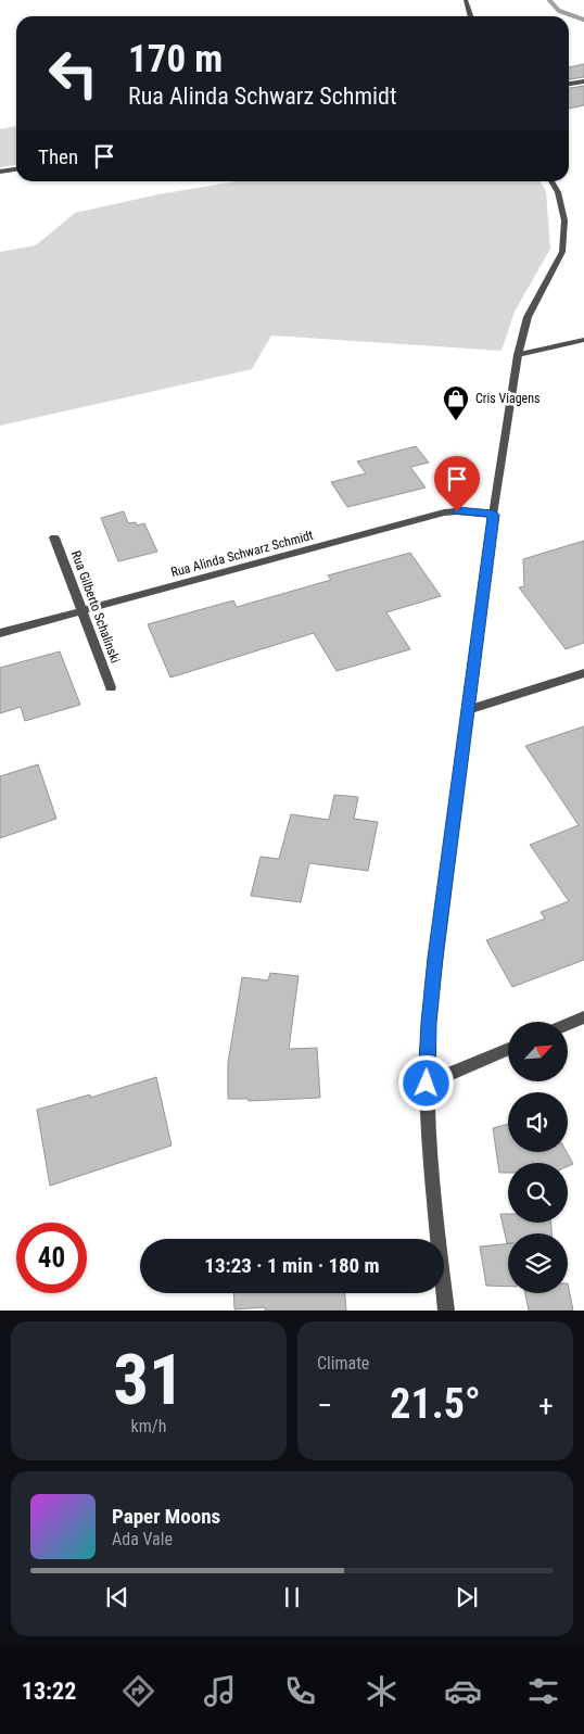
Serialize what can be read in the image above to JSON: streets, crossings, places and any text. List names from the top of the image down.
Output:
{
  "streets": {
    "street": ["Rua Alinda Schwarz Schmidt", "Rua Gilberto Schalinski"]
  },
  "crossings": [
    ["Rua Alinda Schwarz Schmidt", "Rua Gilberto Schalinski"]
  ],
  "places": {
    "shop": ["Cris Viagens"]
  },
  "north": "top right",
  "page": {
    "turn": ["170 m", "Rua Alinda Schwarz Schmidt"],
    "then": "Then",
    "limit": "40",
    "trip": "13:23 · 1 min · 180 m",
    "tile": [
      ["31", "km/h"],
      "Climate"
    ],
    "heat": ["−", "21.5°", "+"],
    "song": ["Paper Moons", "Ada Vale"],
    "tabs": "13:22"
  }
}
